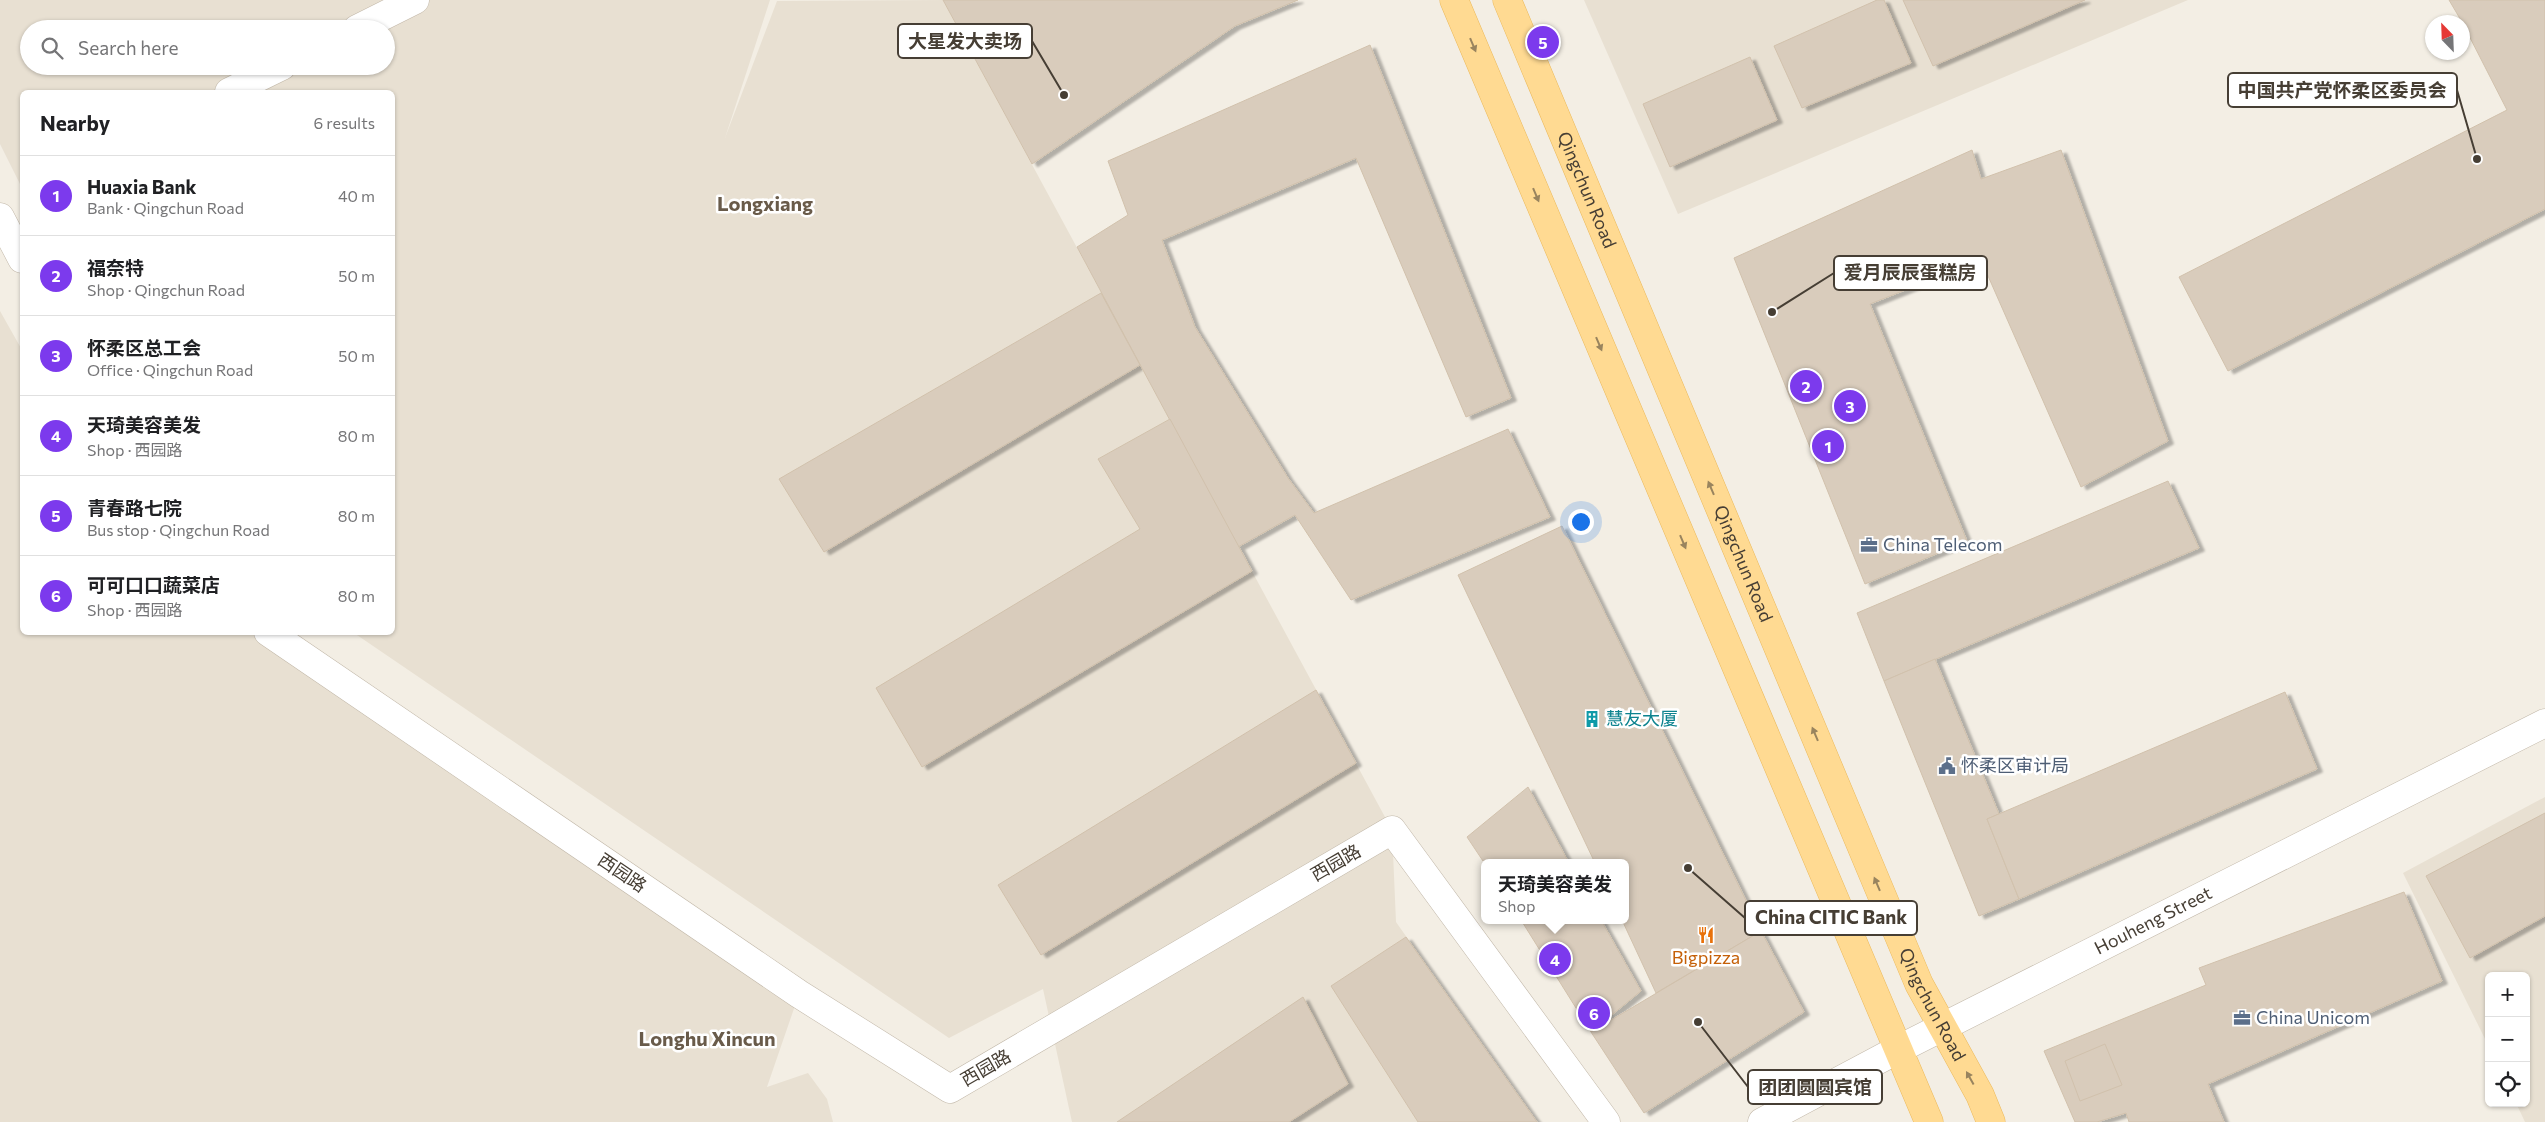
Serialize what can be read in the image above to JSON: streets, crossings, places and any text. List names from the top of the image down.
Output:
{
  "streets": {
    "main road": ["Qingchun Road"],
    "street": ["西园路", "Houheng Street"]
  },
  "crossings": [
    ["Qingchun Road", "Houheng Street"]
  ],
  "districts": ["Longxiang", "Longhu Xincun"],
  "places": {
    "other": [
      "大星发大卖场",
      "中国共产党怀柔区委员会",
      "爱月辰辰蛋糕房",
      "China CITIC Bank",
      "团团圆圆宾馆"
    ],
    "office": ["China Telecom", "China Unicom"],
    "building": ["慧友大厦"],
    "public building": ["怀柔区审计局"],
    "restaurant": ["Bigpizza"]
  },
  "north": "top left",
  "page": {
    "search": "Search here",
    "pins": [
      "5",
      "2",
      "3",
      "1",
      "4",
      "6"
    ],
    "heading": ["Nearby", "6 results"],
    "list": [
      {
        "mark": "1",
        "name": "Huaxia Bank",
        "note": "Bank · Qingchun Road",
        "value": "40 m"
      },
      {
        "mark": "2",
        "name": "福奈特",
        "note": "Shop · Qingchun Road",
        "value": "50 m"
      },
      {
        "mark": "3",
        "name": "怀柔区总工会",
        "note": "Office · Qingchun Road",
        "value": "50 m"
      },
      {
        "mark": "4",
        "name": "天琦美容美发",
        "note": "Shop · 西园路",
        "value": "80 m"
      },
      {
        "mark": "5",
        "name": "青春路七院",
        "note": "Bus stop · Qingchun Road",
        "value": "80 m"
      },
      {
        "mark": "6",
        "name": "可可口口蔬菜店",
        "note": "Shop · 西园路",
        "value": "80 m"
      }
    ],
    "popup": ["天琦美容美发", "Shop"],
    "map_buttons": ["+", "−"]
  }
}
